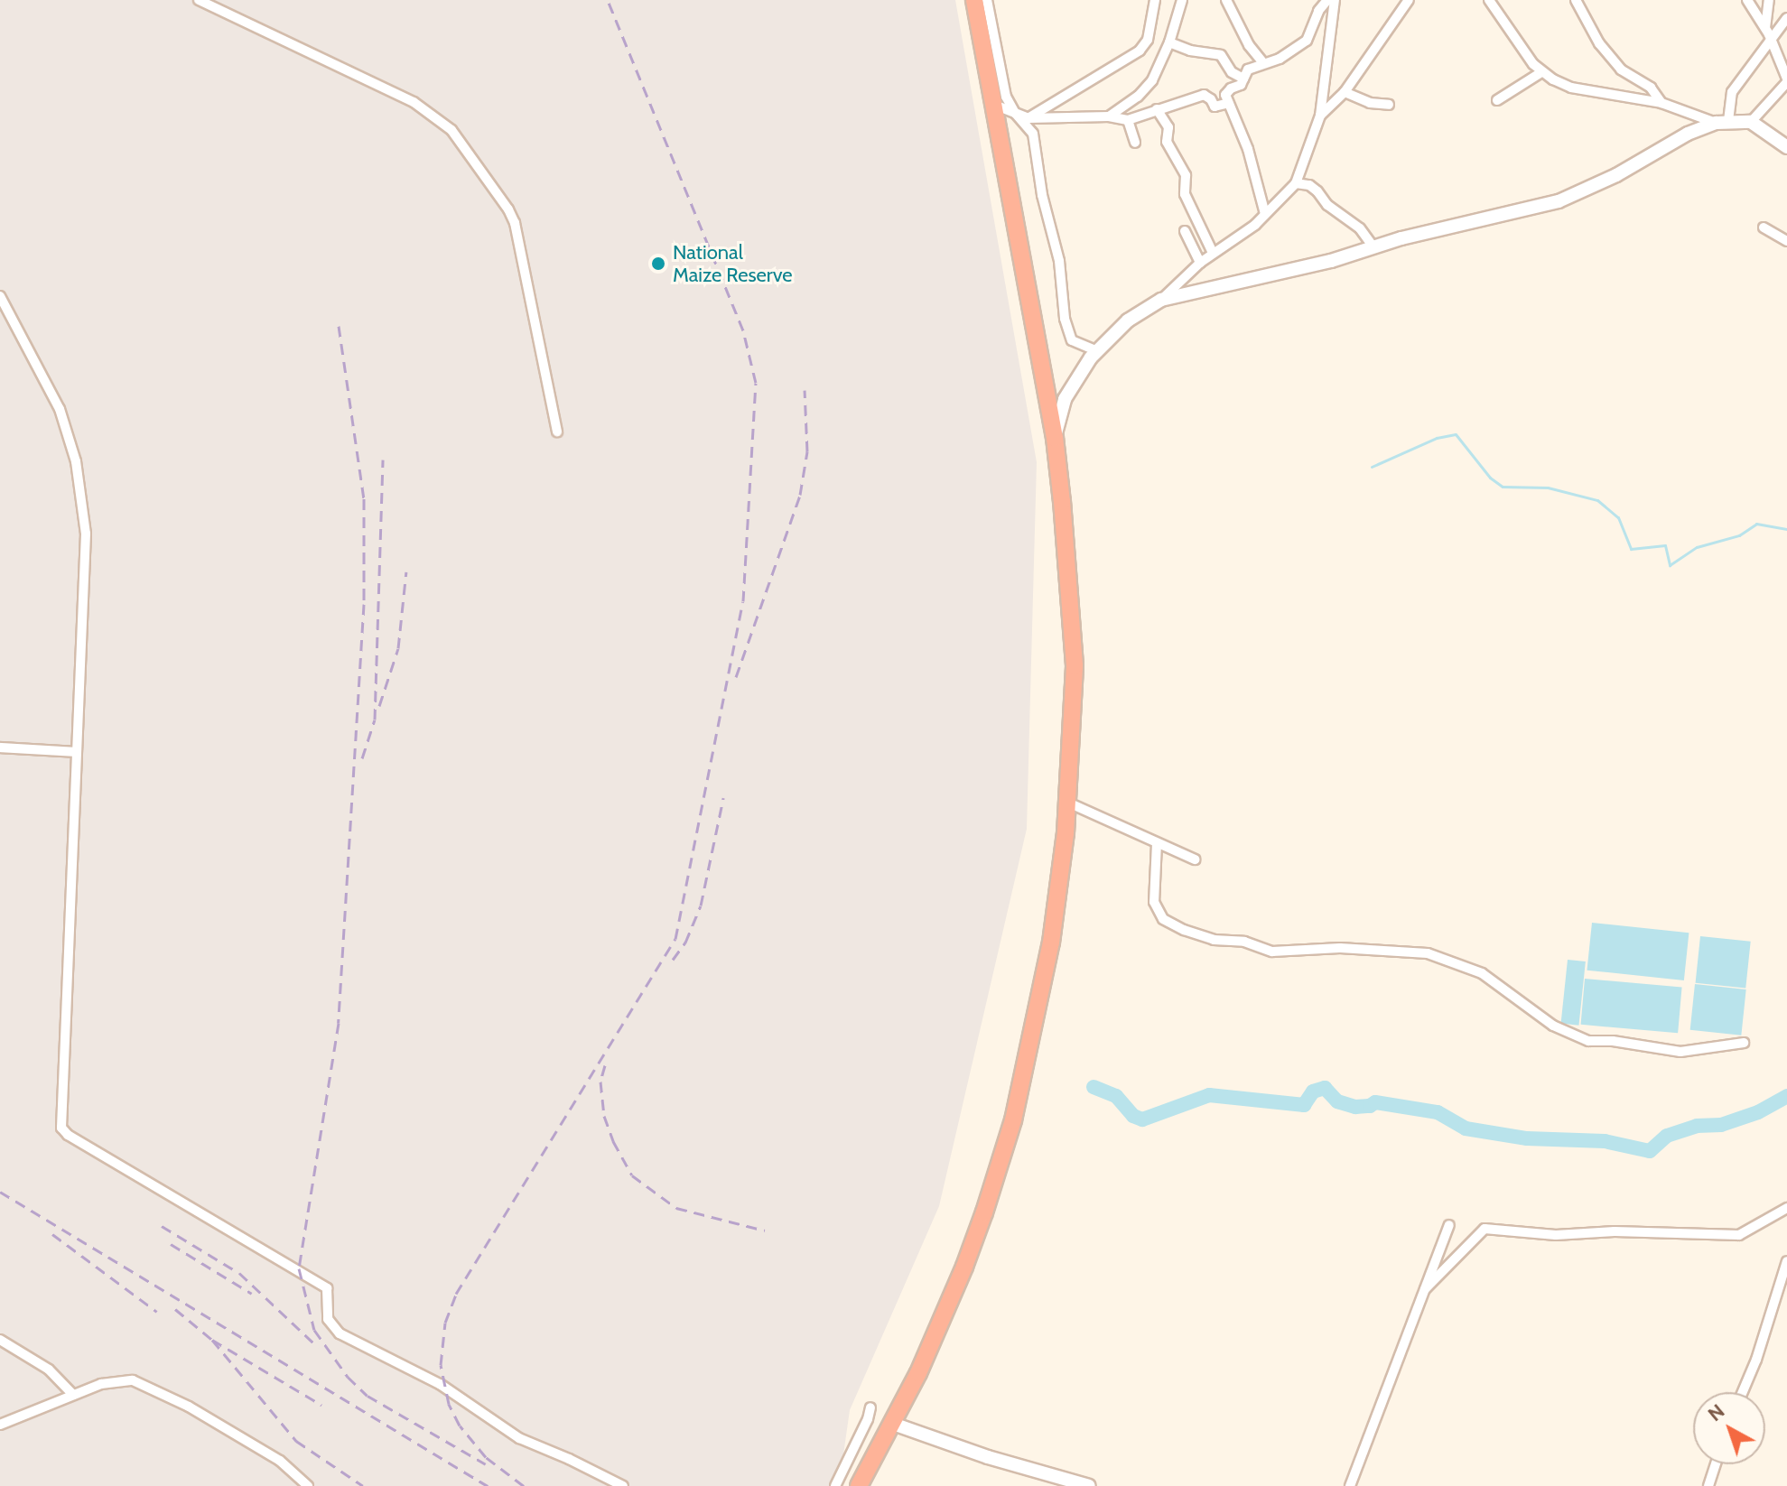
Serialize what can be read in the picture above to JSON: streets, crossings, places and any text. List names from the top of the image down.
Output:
{
  "places": ["National Maize Reserve"],
  "north": "top left"
}
